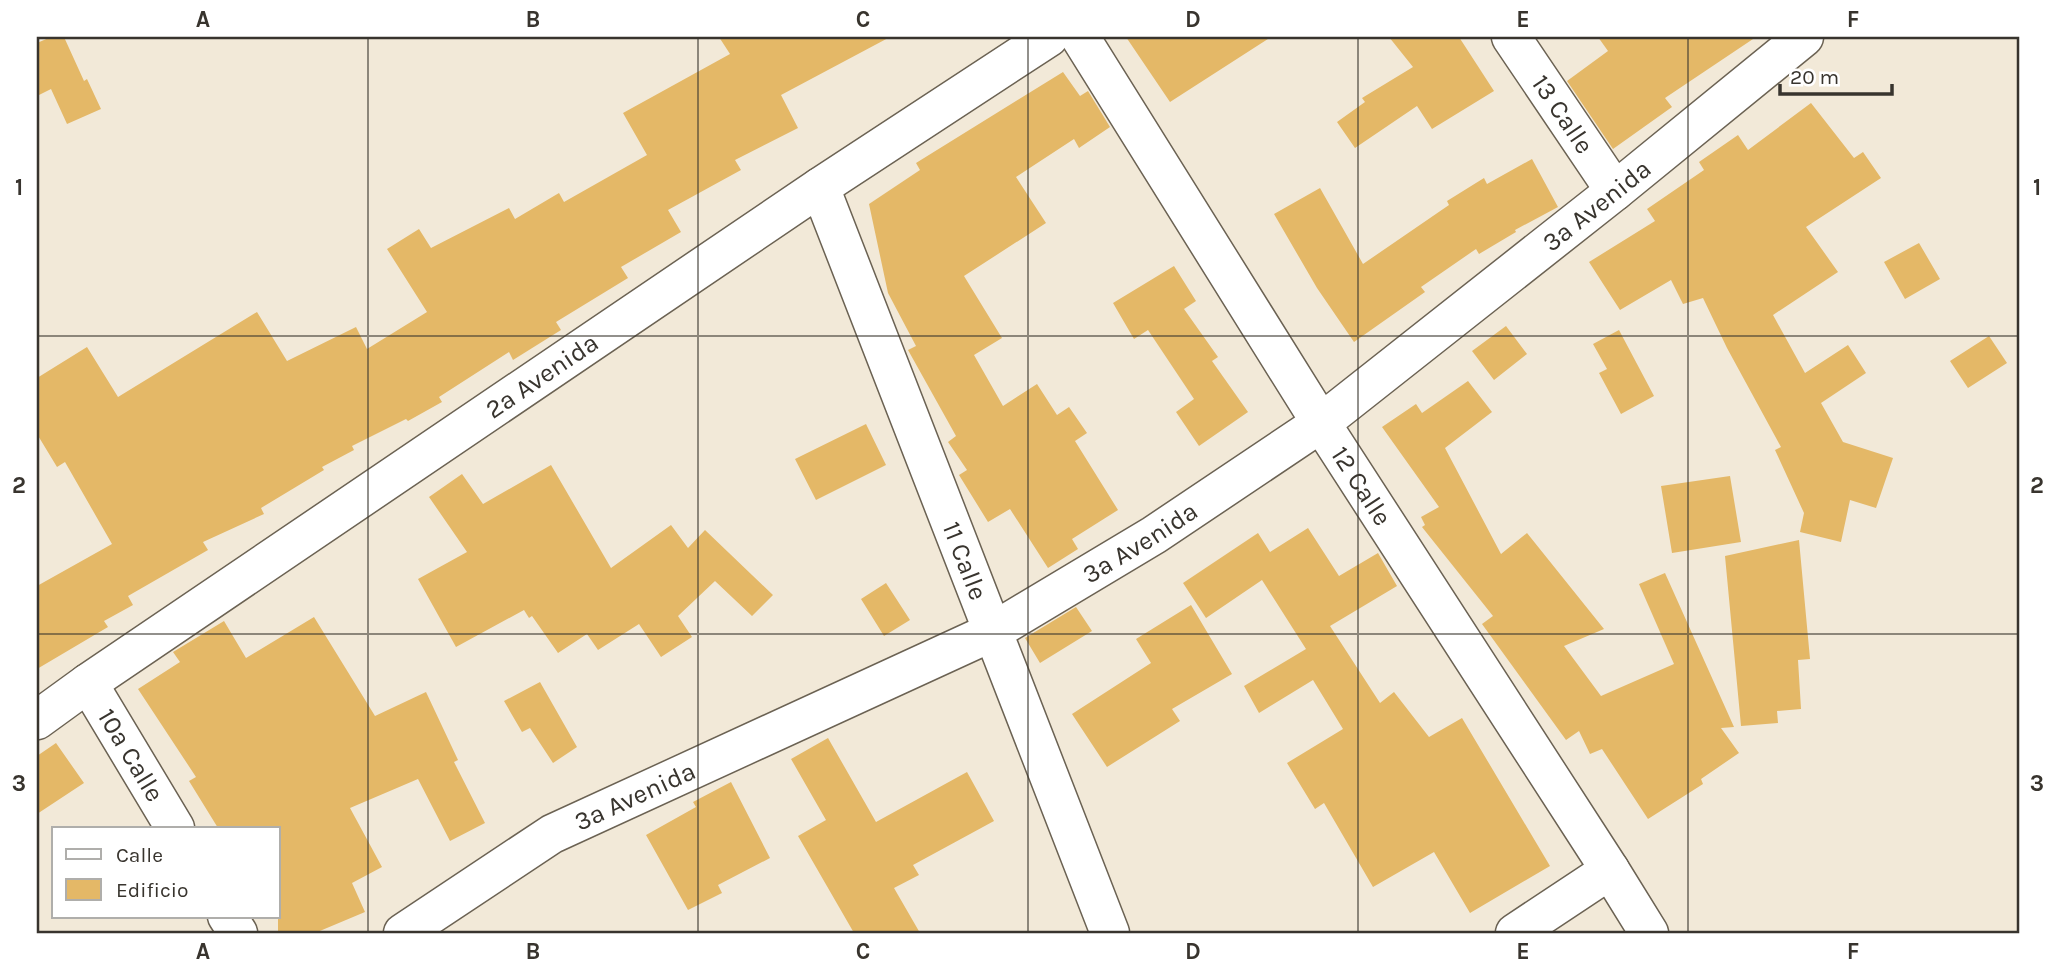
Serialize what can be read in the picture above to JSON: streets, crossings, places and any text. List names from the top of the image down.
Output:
{
  "streets": {
    "street": [
      "13 Calle",
      "3a Avenida",
      "2a Avenida",
      "12 Calle",
      "11 Calle",
      "10a Calle"
    ]
  },
  "crossings": [
    ["13 Calle", "3a Avenida"],
    ["3a Avenida", "12 Calle"],
    ["3a Avenida", "11 Calle"],
    ["2a Avenida", "11 Calle"],
    ["2a Avenida", "10a Calle"]
  ],
  "legend": ["Calle", "Edificio"],
  "scale_bar": "20 m",
  "grid": {
    "columns": [
      "A",
      "B",
      "C",
      "D",
      "E",
      "F"
    ],
    "rows": ["1", "2", "3"]
  }
}
